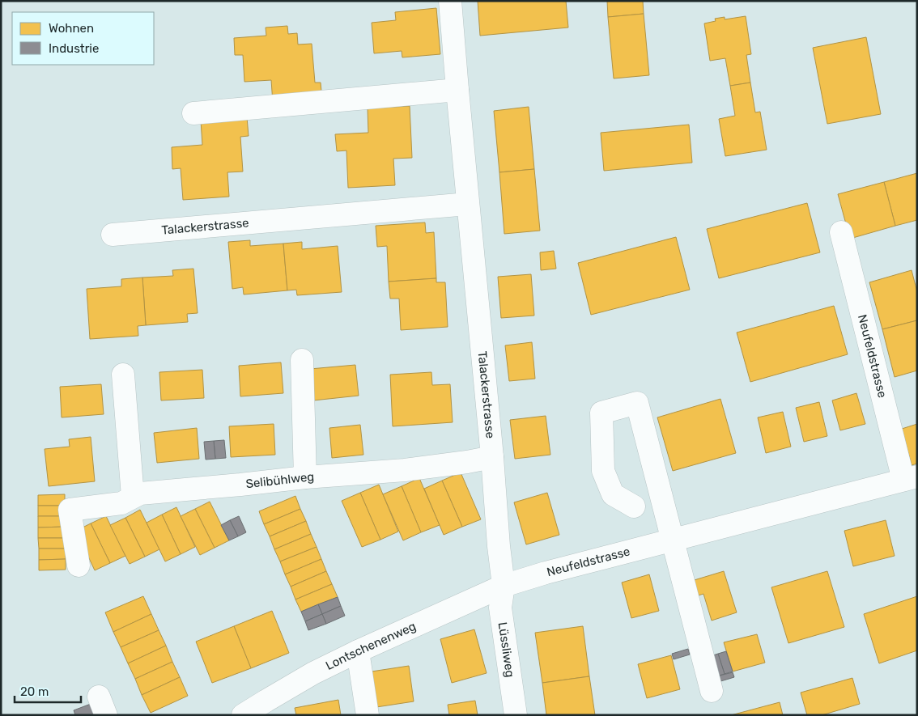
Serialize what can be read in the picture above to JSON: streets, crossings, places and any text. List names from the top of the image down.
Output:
{
  "streets": {
    "street": [
      "Talackerstrasse",
      "Neufeldstrasse",
      "Selibühlweg",
      "Lontschenenweg",
      "Lüssliweg"
    ]
  },
  "crossings": [
    ["Talackerstrasse", "Neufeldstrasse"],
    ["Talackerstrasse", "Selibühlweg"],
    ["Talackerstrasse", "Lontschenenweg"],
    ["Talackerstrasse", "Lüssliweg"],
    ["Neufeldstrasse", "Lontschenenweg"],
    ["Neufeldstrasse", "Lüssliweg"],
    ["Lontschenenweg", "Lüssliweg"]
  ],
  "legend": ["Wohnen", "Industrie"],
  "scale_bar": "20 m"
}
